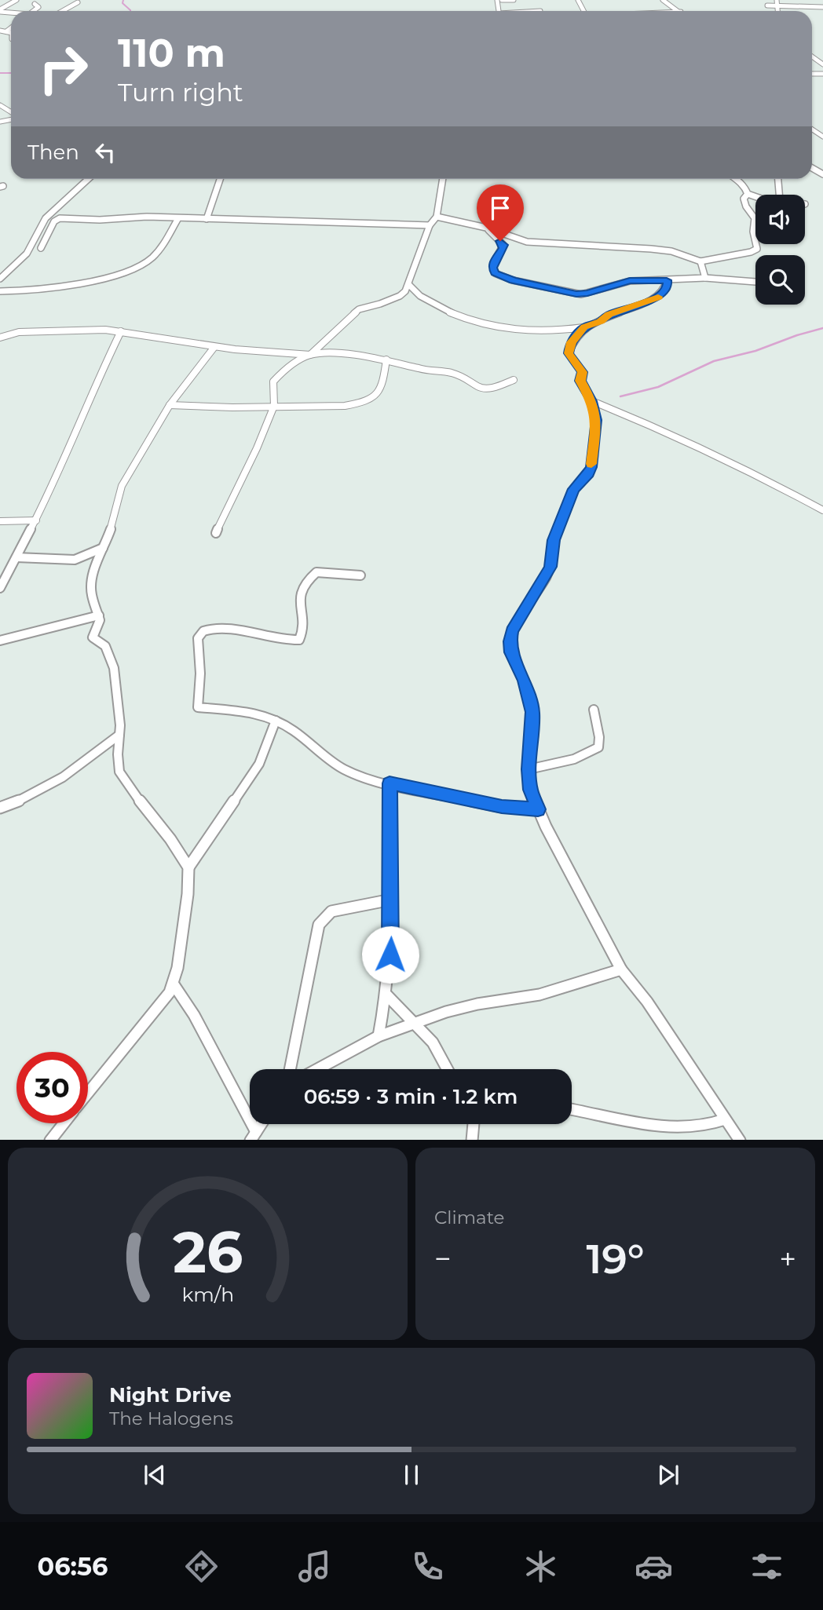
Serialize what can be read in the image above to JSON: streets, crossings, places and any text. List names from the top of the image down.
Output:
{
  "page": {
    "turn": ["110 m", "Turn right"],
    "then": "Then",
    "limit": "30",
    "trip": "06:59 · 3 min · 1.2 km",
    "tile": "Climate",
    "heat": ["−", "19°", "+"],
    "song": ["Night Drive", "The Halogens"],
    "tabs": "06:56",
    "gauge": ["26", "km/h"]
  }
}
